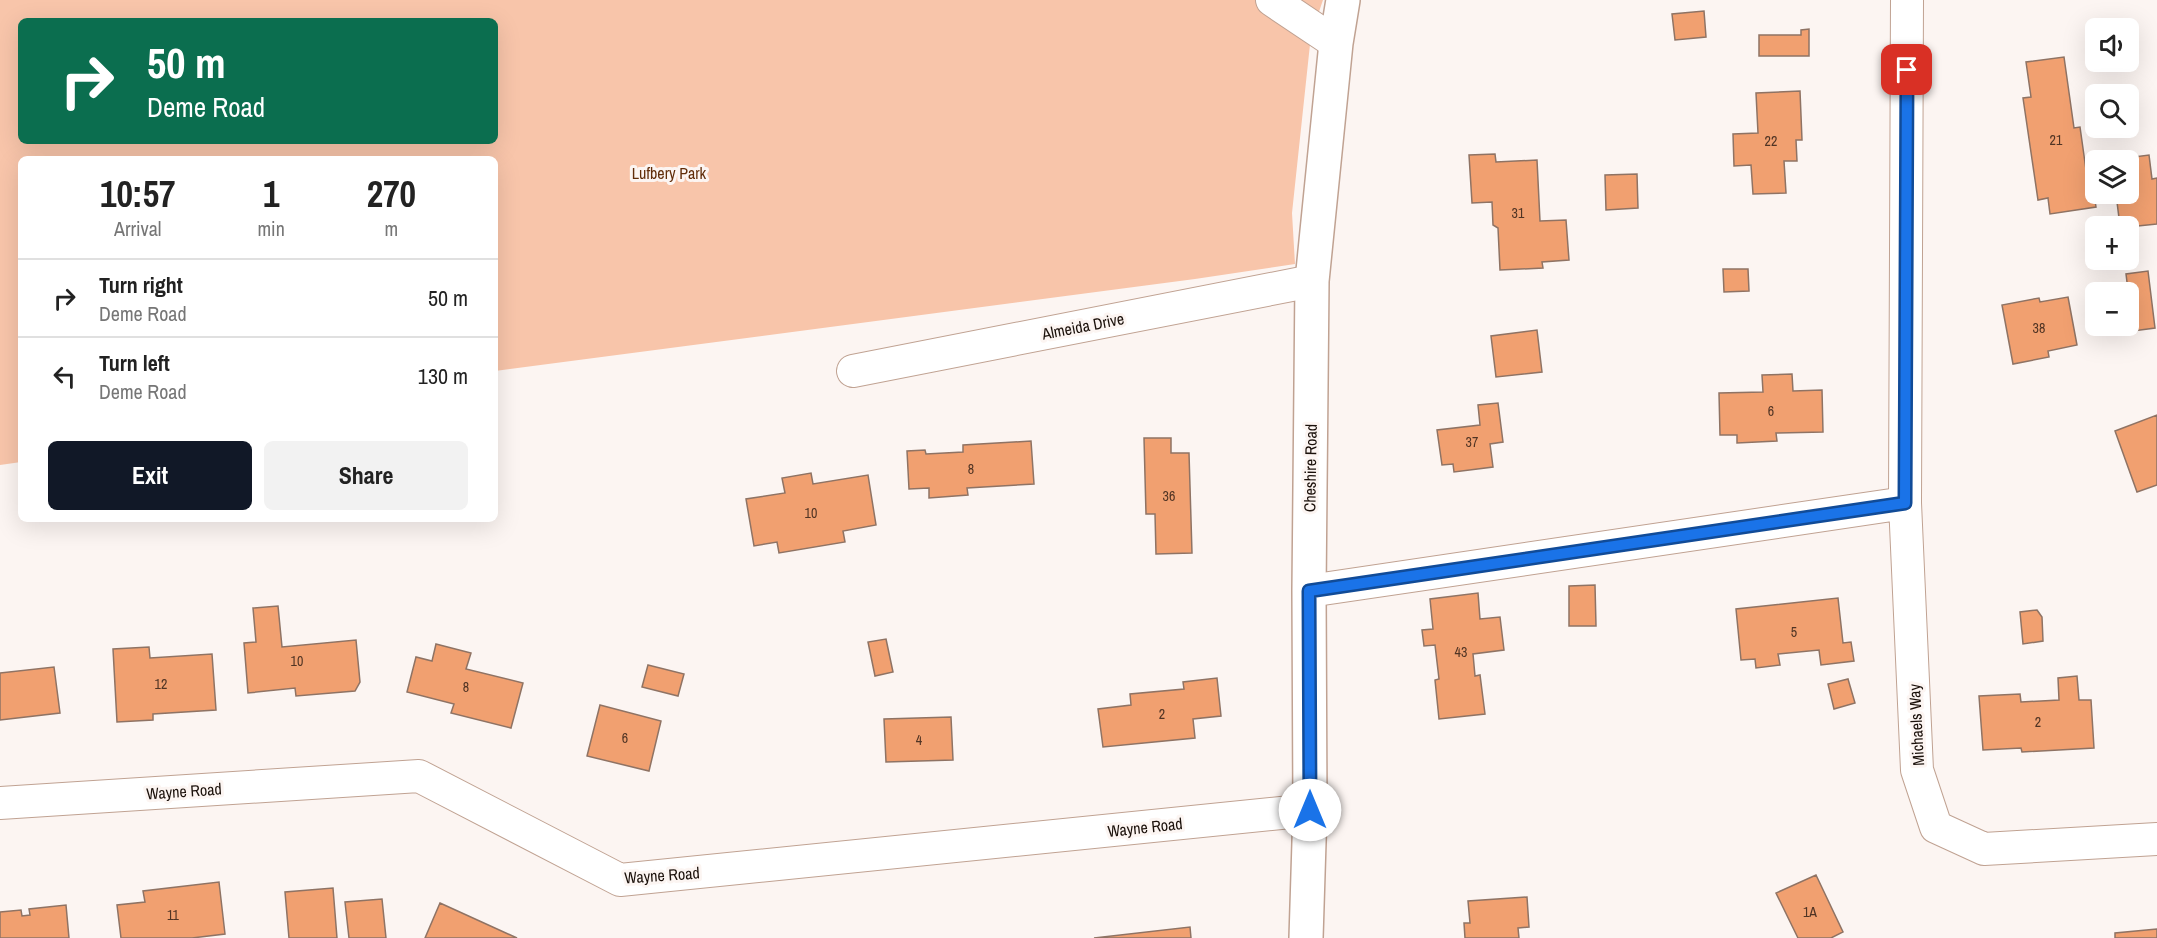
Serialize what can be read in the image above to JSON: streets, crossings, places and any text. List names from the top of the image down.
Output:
{
  "streets": {
    "street": [
      "Almeida Drive",
      "Cheshire Road",
      "Michaels Way",
      "Wayne Road"
    ]
  },
  "crossings": [
    ["Almeida Drive", "Cheshire Road"],
    ["Cheshire Road", "Wayne Road"]
  ],
  "parks": ["Lufbery Park"],
  "house_numbers": [
    "21",
    "22",
    "31",
    "38",
    "6",
    "37",
    "8",
    "36",
    "10",
    "5",
    "43",
    "10",
    "12",
    "8",
    "2",
    "2",
    "6",
    "4",
    "1A",
    "11"
  ],
  "page": {
    "map_buttons": ["+", "−"],
    "turn": ["50 m", "Deme Road"],
    "eta": [
      "10:57",
      "Arrival",
      "1",
      "min",
      "270",
      "m"
    ],
    "list": [
      {
        "name": "Turn right",
        "note": "Deme Road",
        "value": "50 m"
      },
      {
        "name": "Turn left",
        "note": "Deme Road",
        "value": "130 m"
      }
    ],
    "buttons": ["Exit", "Share"]
  }
}
